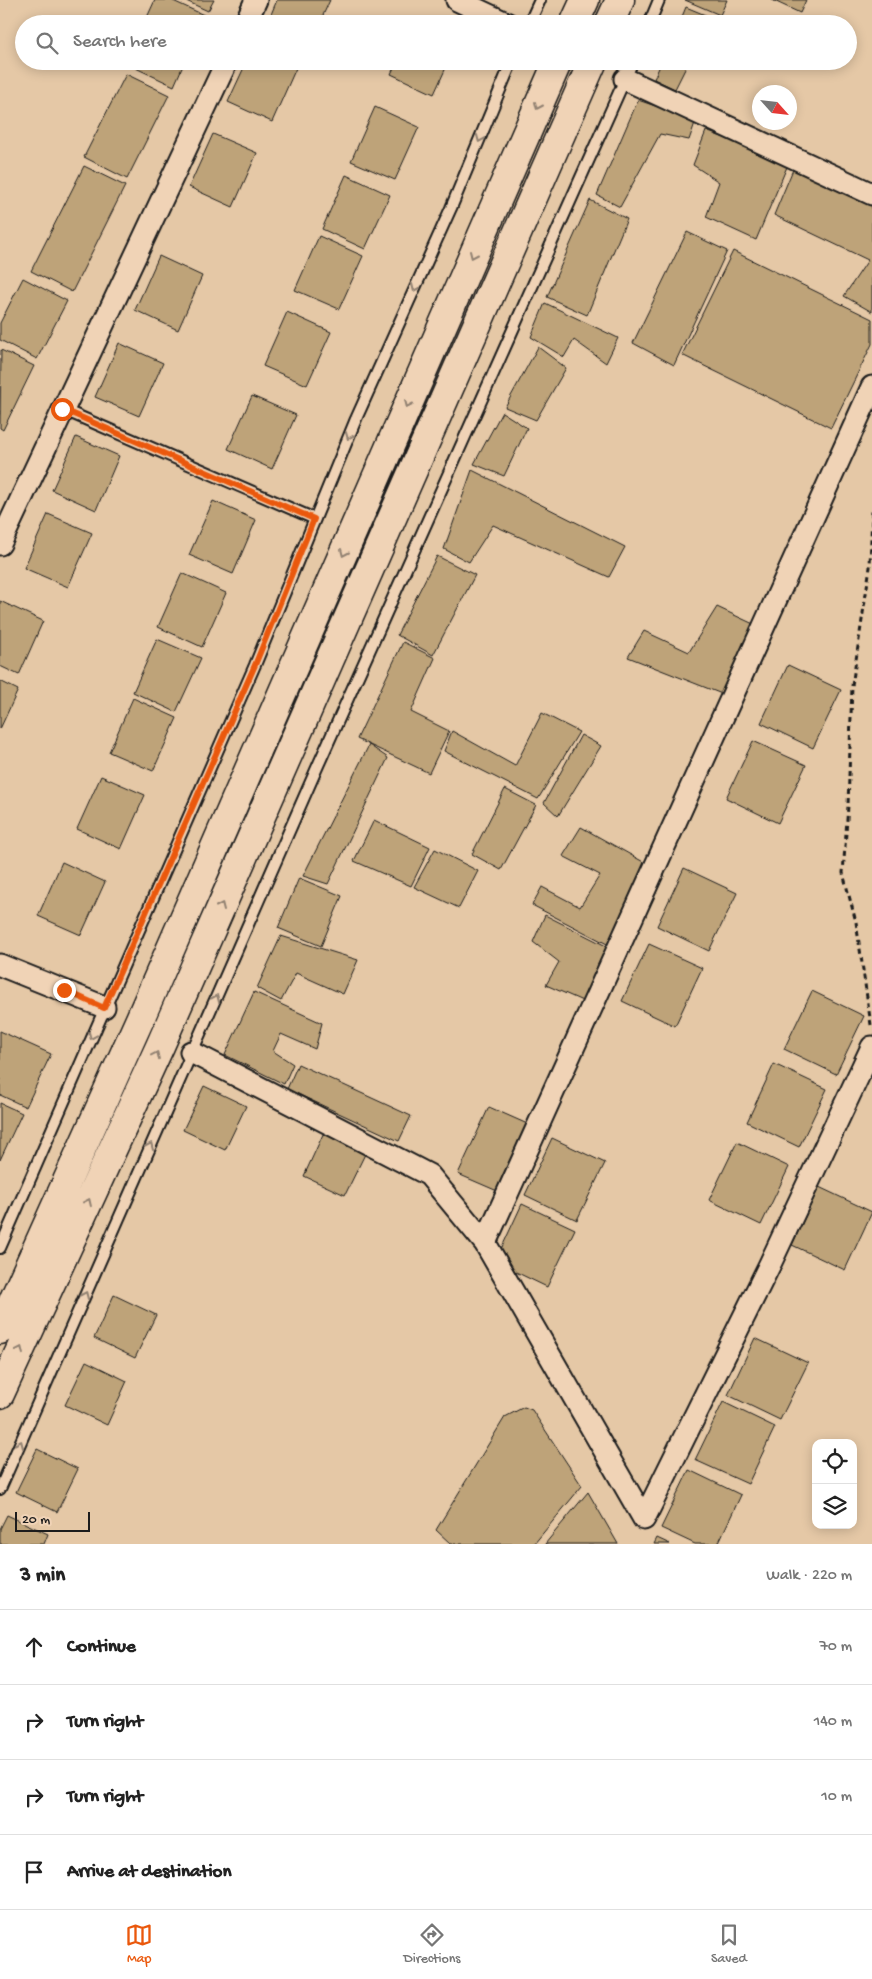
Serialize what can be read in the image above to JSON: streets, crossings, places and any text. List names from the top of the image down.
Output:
{
  "scale_bar": "20 m",
  "north": "bottom right",
  "page": {
    "search": "Search here",
    "scale": "20 m",
    "heading": ["3 min", "Walk · 220 m"],
    "list": [
      ["Continue", "70 m"],
      ["Turn right", "140 m"],
      ["Turn right", "10 m"],
      "Arrive at destination"
    ],
    "nav": ["Map", "Directions", "Saved"]
  }
}
